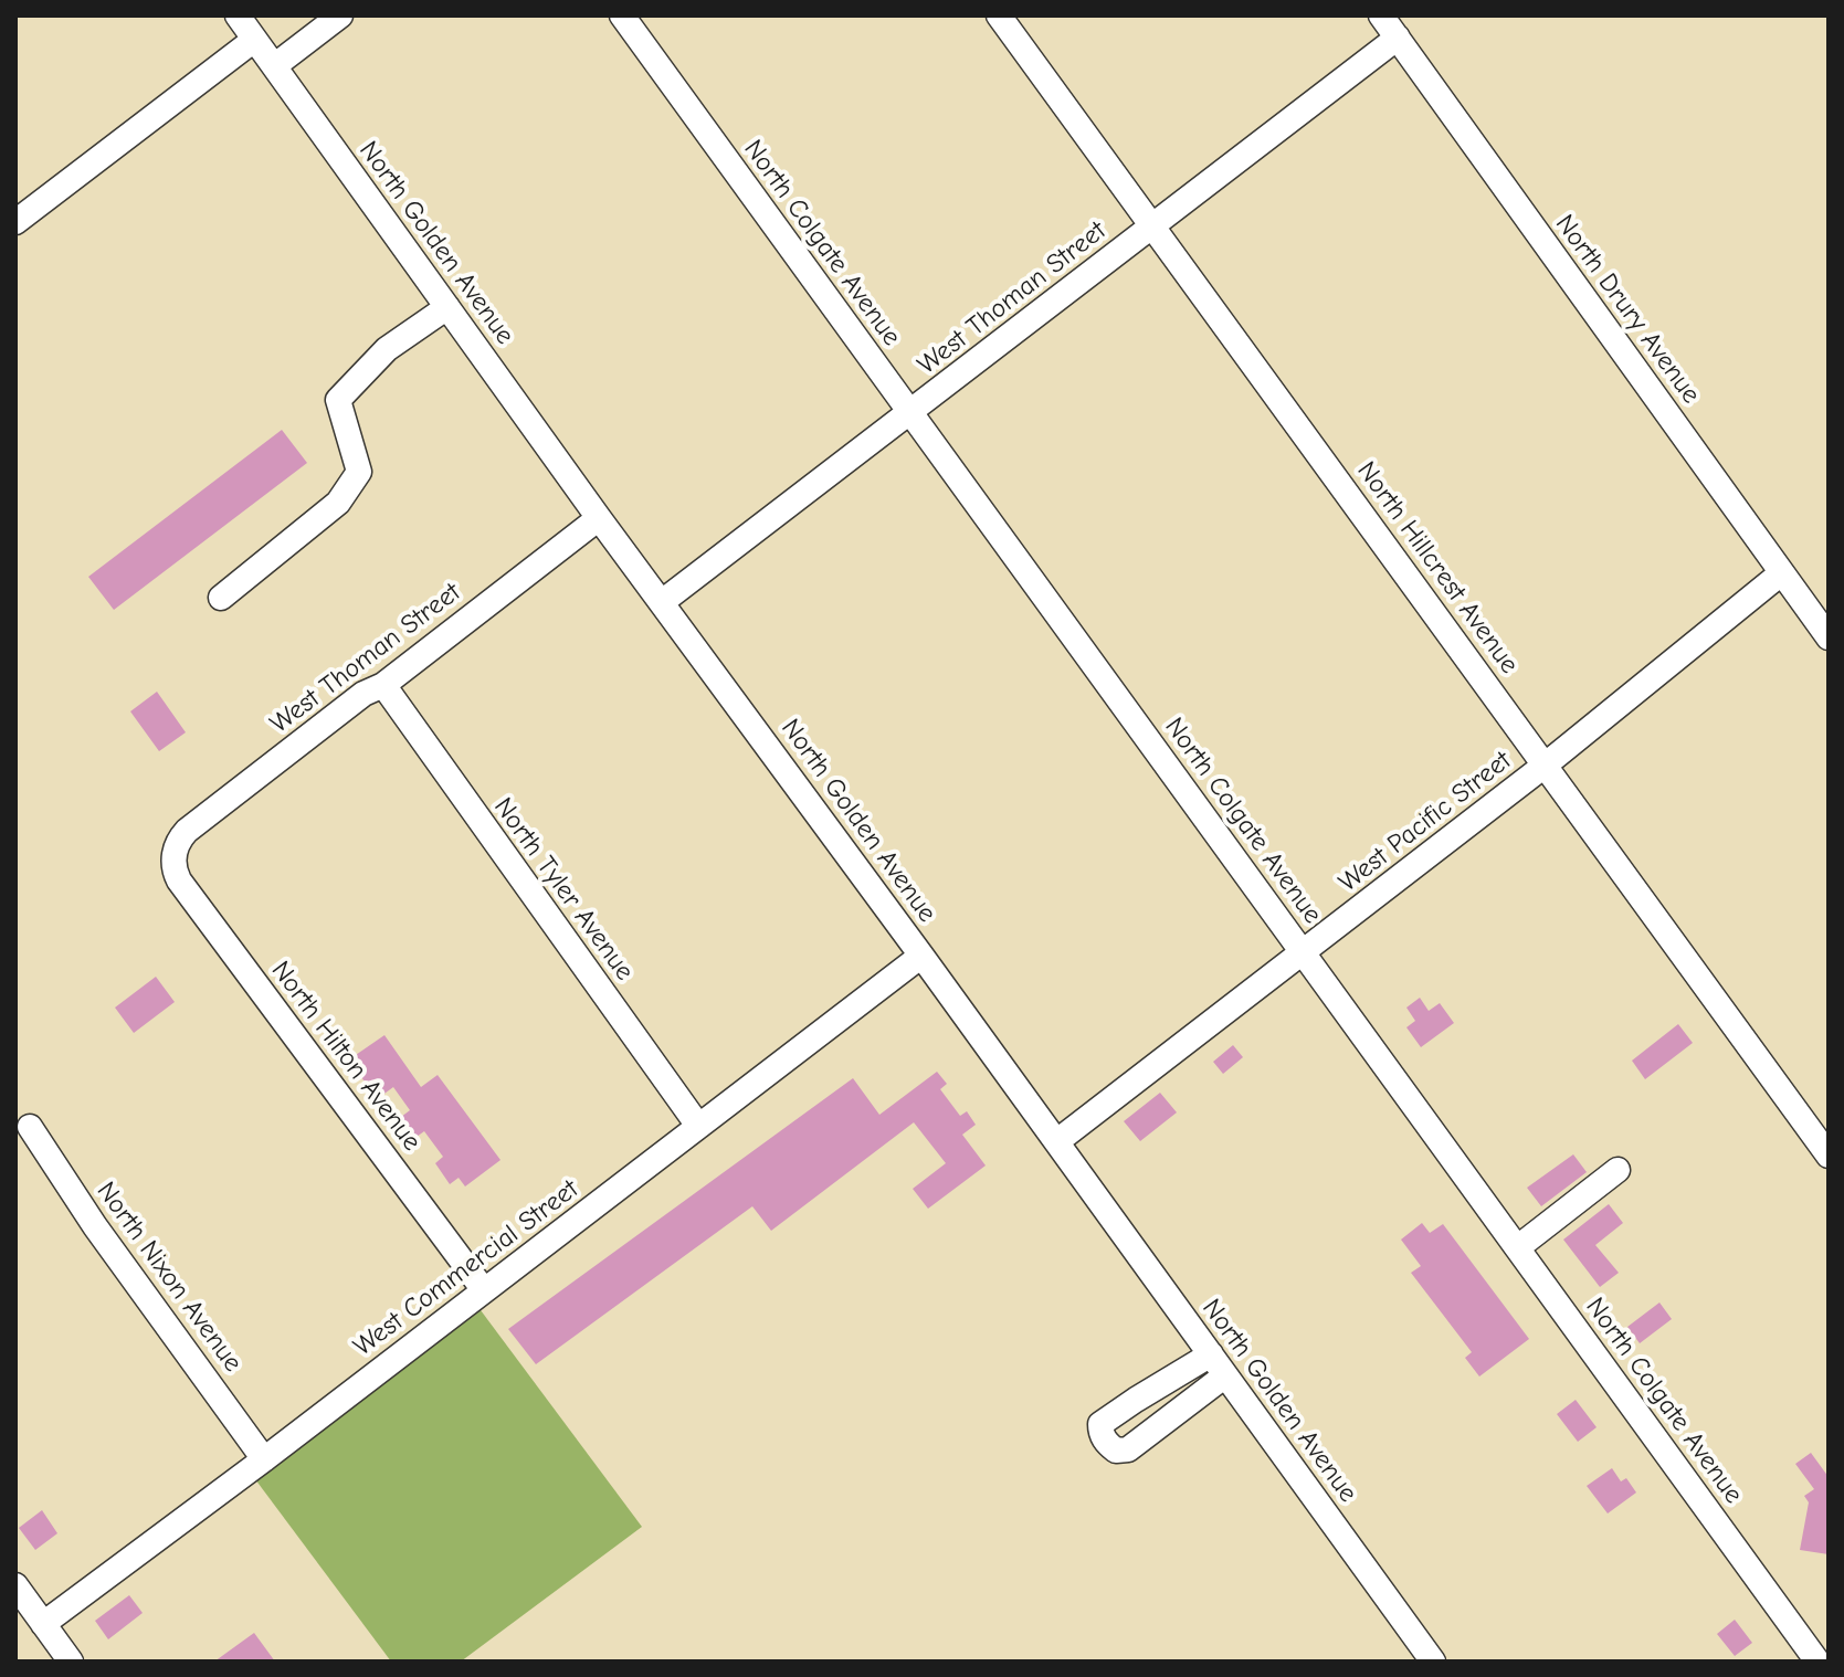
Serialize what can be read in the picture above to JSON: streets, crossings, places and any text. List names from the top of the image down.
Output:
{
  "streets": {
    "street": [
      "North Golden Avenue",
      "North Colgate Avenue",
      "West Thoman Street",
      "North Drury Avenue",
      "North Hillcrest Avenue",
      "West Pacific Street",
      "North Tyler Avenue",
      "North Hilton Avenue",
      "West Commercial Street",
      "North Nixon Avenue"
    ]
  },
  "crossings": [
    ["North Golden Avenue", "West Thoman Street"],
    ["North Golden Avenue", "West Pacific Street"],
    ["North Golden Avenue", "West Commercial Street"],
    ["North Colgate Avenue", "West Thoman Street"],
    ["North Colgate Avenue", "West Pacific Street"],
    ["West Thoman Street", "North Drury Avenue"],
    ["West Thoman Street", "North Hillcrest Avenue"],
    ["West Thoman Street", "North Tyler Avenue"],
    ["West Thoman Street", "North Hilton Avenue"],
    ["North Drury Avenue", "West Pacific Street"],
    ["North Hillcrest Avenue", "West Pacific Street"],
    ["North Tyler Avenue", "West Commercial Street"],
    ["North Hilton Avenue", "West Commercial Street"],
    ["West Commercial Street", "North Nixon Avenue"]
  ]
}
